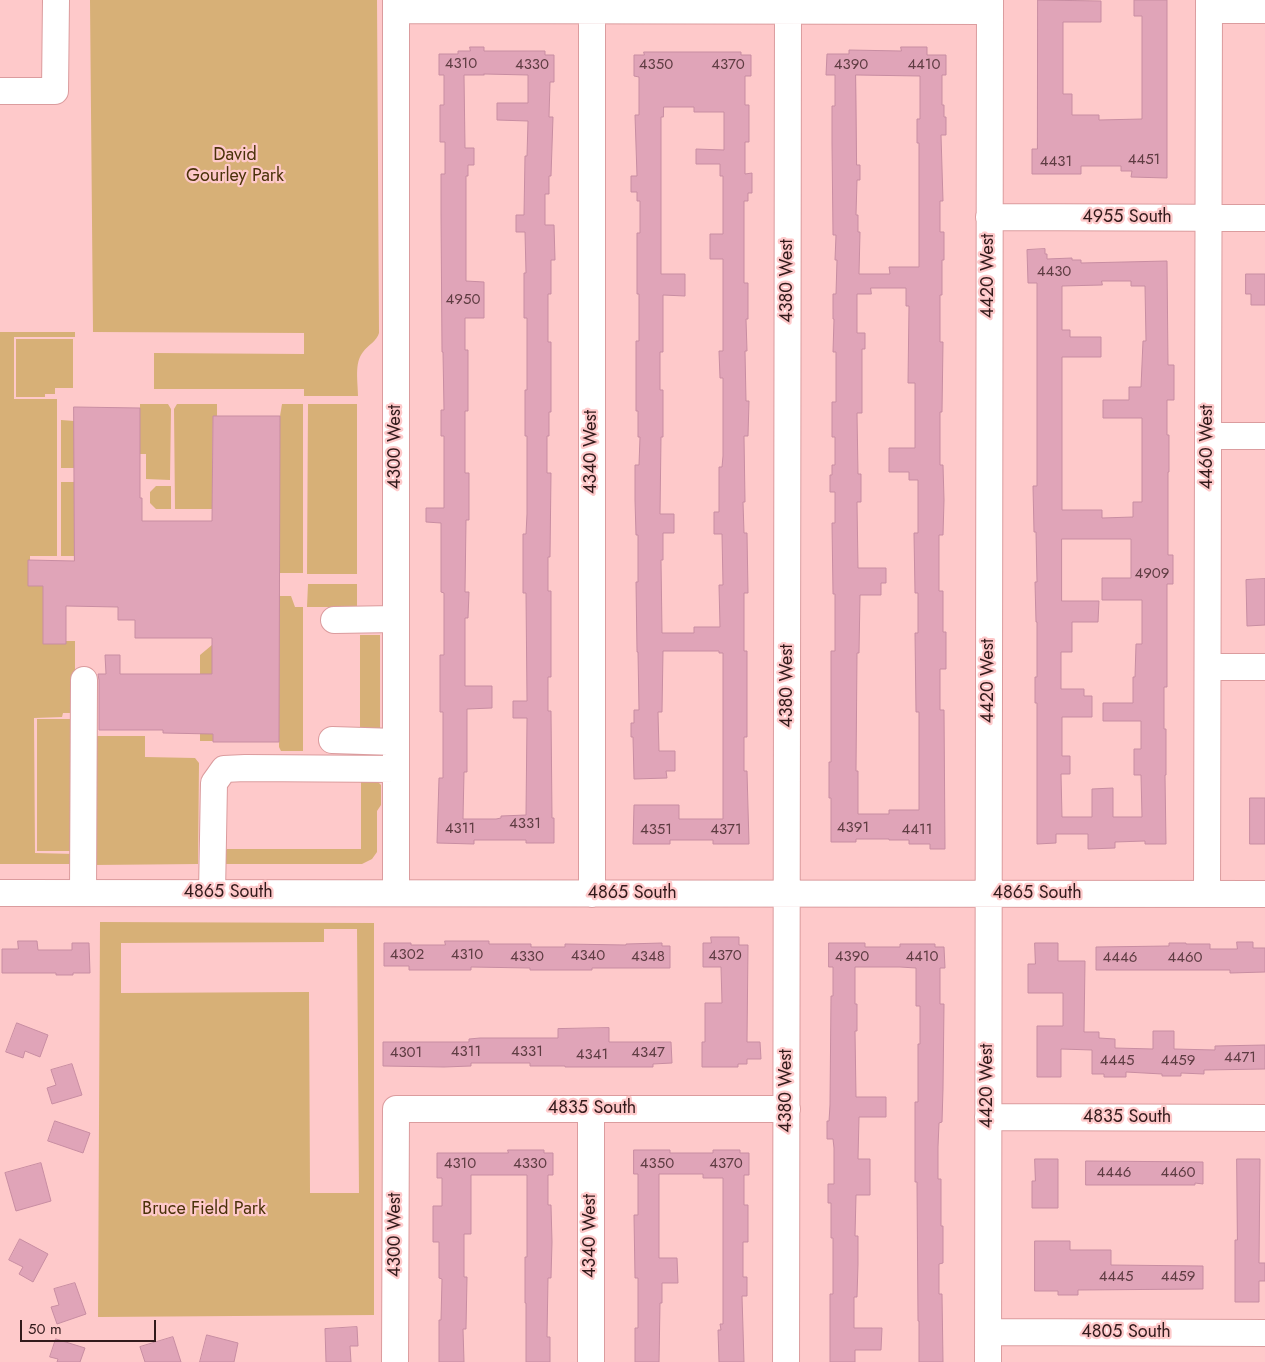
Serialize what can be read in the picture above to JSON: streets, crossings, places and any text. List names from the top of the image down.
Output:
{
  "streets": {
    "street": [
      "4955 South",
      "4420 West",
      "4380 West",
      "4300 West",
      "4460 West",
      "4340 West",
      "4865 South",
      "4835 South",
      "4805 South"
    ]
  },
  "crossings": [
    ["4955 South", "4420 West"],
    ["4955 South", "4460 West"],
    ["4420 West", "4865 South"],
    ["4420 West", "4835 South"],
    ["4420 West", "4805 South"],
    ["4380 West", "4865 South"],
    ["4380 West", "4835 South"],
    ["4300 West", "4865 South"],
    ["4300 West", "4835 South"],
    ["4460 West", "4865 South"],
    ["4340 West", "4865 South"],
    ["4340 West", "4835 South"]
  ],
  "parks": ["David Gourley Park", "Bruce Field Park"],
  "house_numbers": [
    "4310",
    "4330",
    "4350",
    "4370",
    "4390",
    "4410",
    "4451",
    "4431",
    "4430",
    "4950",
    "4909",
    "4331",
    "4391",
    "4311",
    "4351",
    "4371",
    "4411",
    "4302",
    "4310",
    "4340",
    "4370",
    "4330",
    "4348",
    "4390",
    "4410",
    "4446",
    "4460",
    "4311",
    "4331",
    "4301",
    "4347",
    "4341",
    "4471",
    "4445",
    "4459",
    "4310",
    "4330",
    "4350",
    "4370",
    "4446",
    "4460",
    "4445",
    "4459"
  ],
  "scale_bar": "50 m"
}
